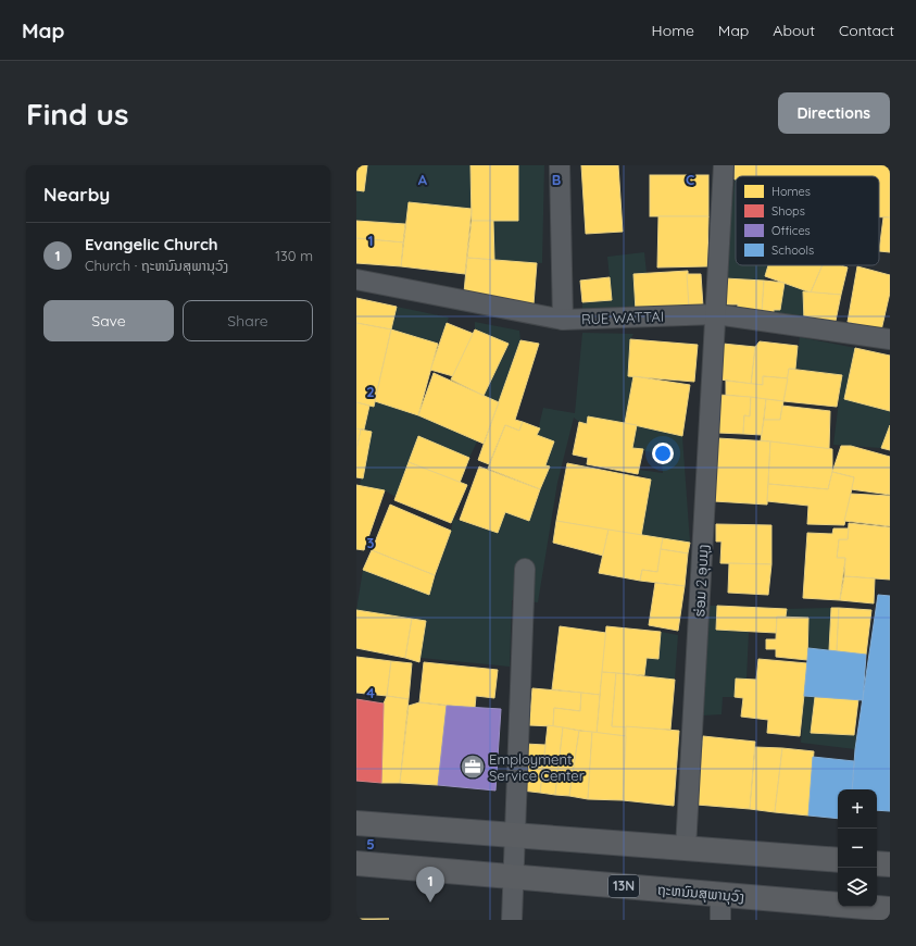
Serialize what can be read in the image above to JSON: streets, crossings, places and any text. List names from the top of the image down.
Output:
{
  "streets": {
    "highway": ["13N", "ຖະຫນົນສຸພານຸວົງ"],
    "street": ["RUE WATTAI", "ຮ່ອມ 2 ອຸບມຸງ"]
  },
  "crossings": [
    ["RUE WATTAI", "ຮ່ອມ 2 ອຸບມຸງ"]
  ],
  "places": {
    "office": ["Employment Service Center"]
  },
  "legend": [
    "Homes",
    "Shops",
    "Offices",
    "Schools"
  ],
  "page": {
    "header": "Map",
    "nav": [
      "Home",
      "Map",
      "About",
      "Contact"
    ],
    "buttons": [
      "Directions",
      ["Save", "Share"]
    ],
    "title": "Find us",
    "heading": "Nearby",
    "list": [
      {
        "mark": "1",
        "name": "Evangelic Church",
        "note": "Church · ຖະຫນົນສຸພານຸວົງ",
        "value": "130 m"
      }
    ],
    "map_buttons": ["+", "−"],
    "pins": "1"
  },
  "grid": {
    "columns": ["A", "B", "C"],
    "rows": [
      "1",
      "2",
      "3",
      "4",
      "5"
    ]
  }
}
